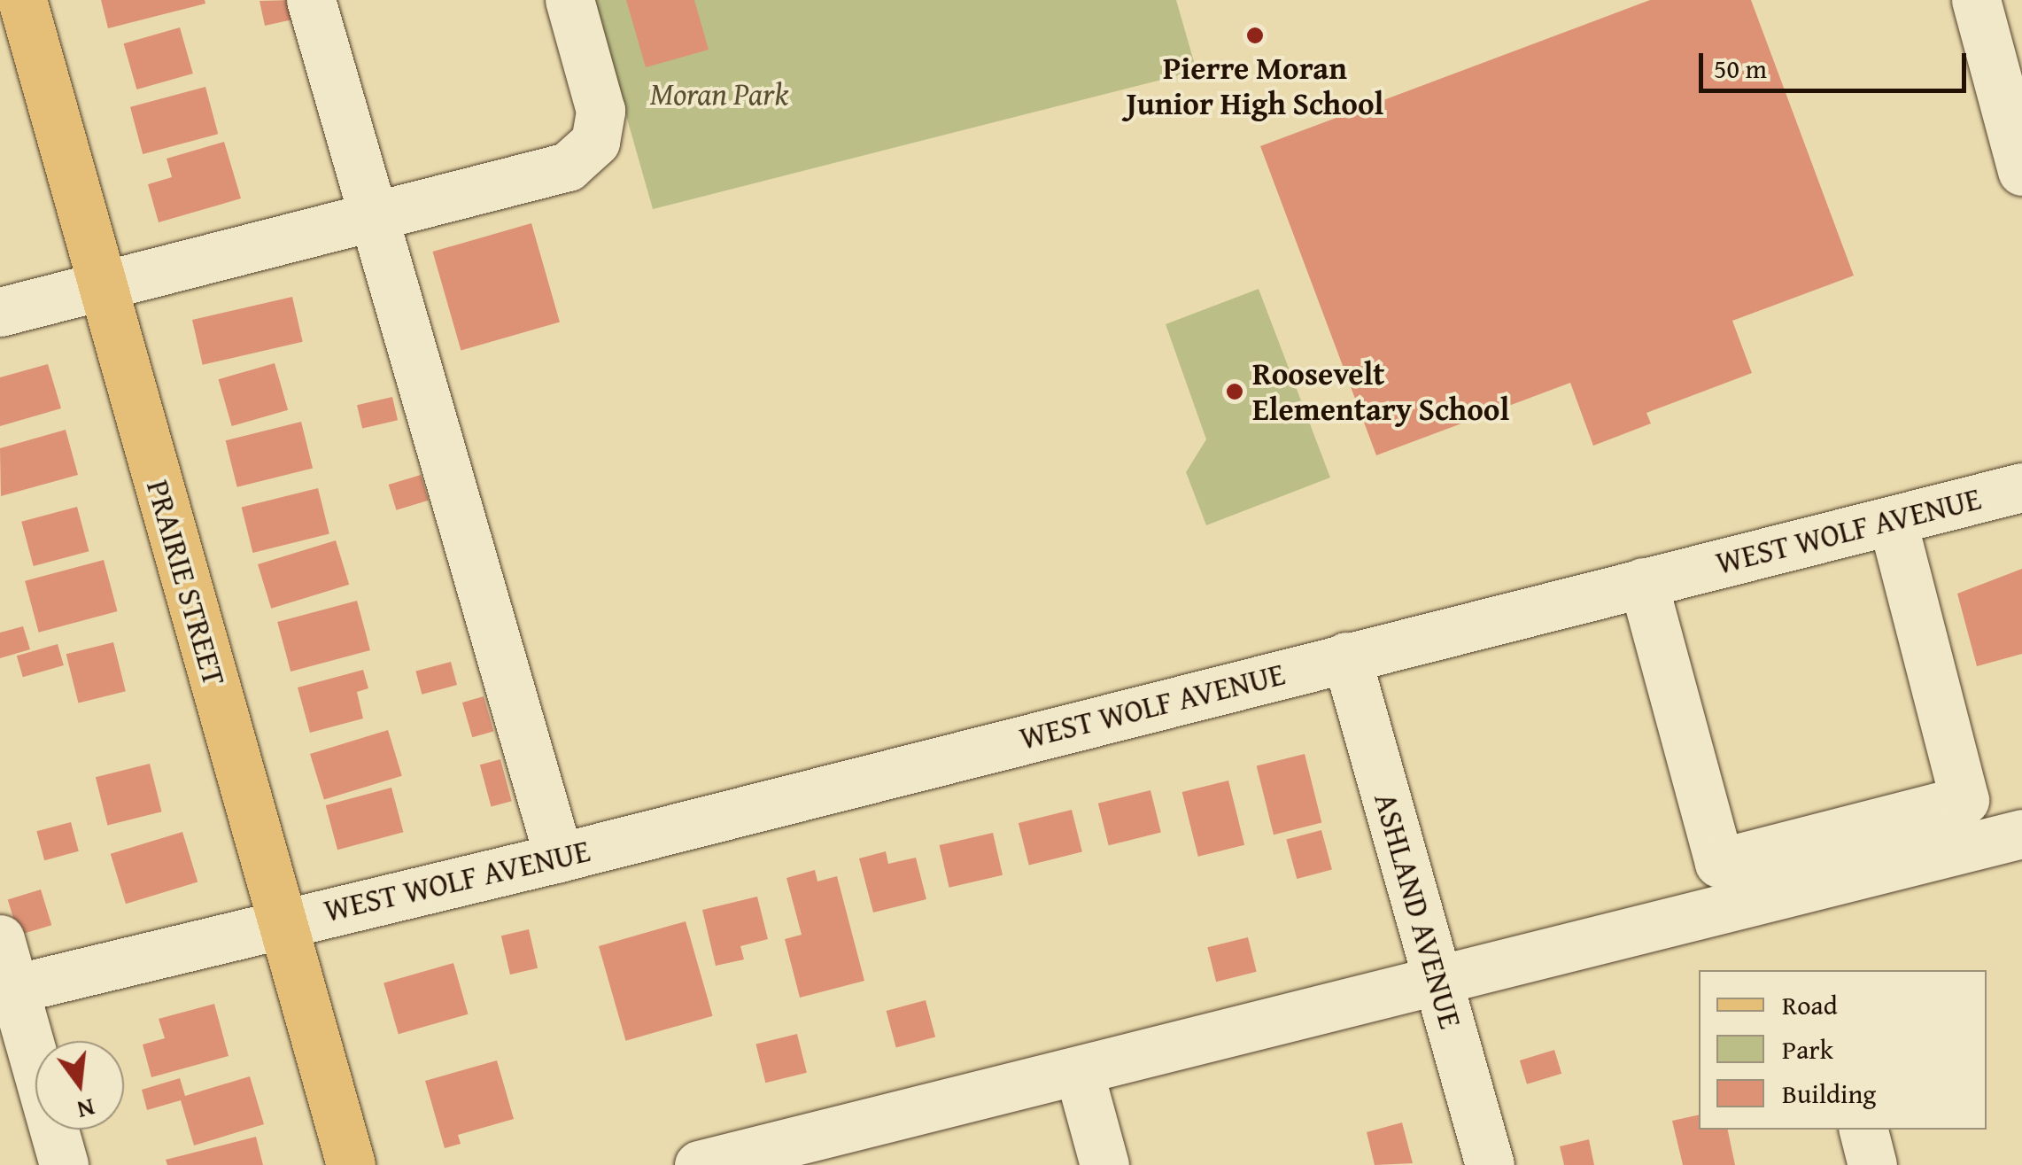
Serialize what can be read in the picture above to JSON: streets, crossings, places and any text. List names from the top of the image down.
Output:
{
  "streets": {
    "main road": ["PRAIRIE STREET"],
    "street": ["WEST WOLF AVENUE", "ASHLAND AVENUE"]
  },
  "crossings": [
    ["WEST WOLF AVENUE", "PRAIRIE STREET"],
    ["WEST WOLF AVENUE", "ASHLAND AVENUE"]
  ],
  "parks": ["Moran Park"],
  "places": ["Pierre Moran Junior High School", "Roosevelt Elementary School"],
  "legend": ["Road", "Park", "Building"],
  "scale_bar": "50 m",
  "north": "bottom"
}
